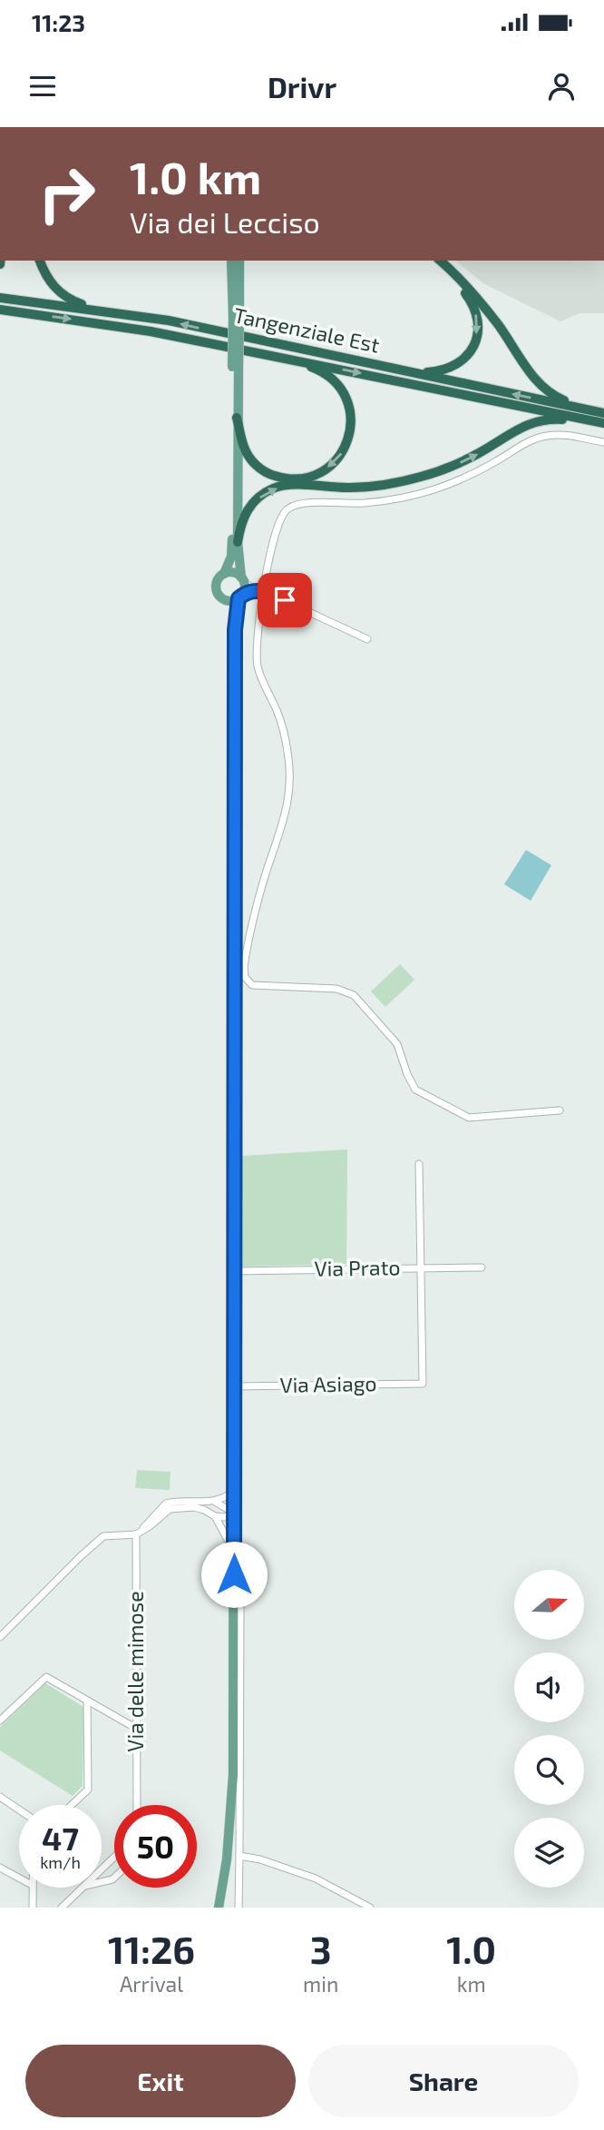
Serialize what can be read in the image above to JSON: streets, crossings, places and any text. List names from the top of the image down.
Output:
{
  "streets": {
    "highway": ["Tangenziale Est"],
    "street": ["Via Prato", "Via Asiago", "Via delle mimose"]
  },
  "crossings": [
    ["Via Prato", "Via Asiago"]
  ],
  "north": "right",
  "page": {
    "status": "11:23",
    "header": "Drivr",
    "turn": ["1.0 km", "Via dei Lecciso"],
    "speed": "47 km/h",
    "limit": "50",
    "eta": [
      "11:26",
      "Arrival",
      "3",
      "min",
      "1.0",
      "km"
    ],
    "buttons": ["Exit", "Share"]
  }
}
